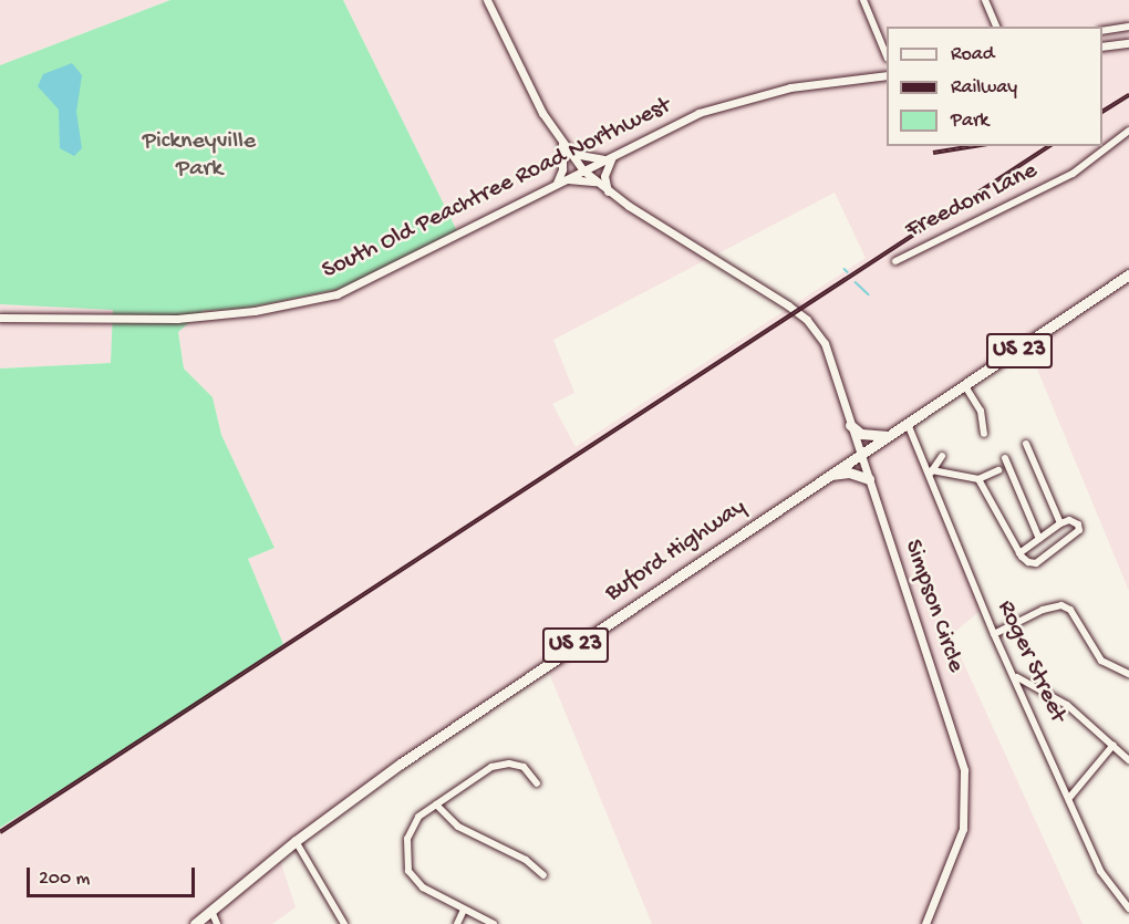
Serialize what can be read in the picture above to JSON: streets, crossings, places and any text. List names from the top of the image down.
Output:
{
  "streets": {
    "main road": ["US 23", "Buford Highway"],
    "street": [
      "South Old Peachtree Road Northwest",
      "Freedom Lane",
      "Simpson Circle",
      "Roger Street"
    ]
  },
  "crossings": [
    ["South Old Peachtree Road Northwest", "Simpson Circle"],
    ["Buford Highway", "Simpson Circle"],
    ["Buford Highway", "Roger Street"]
  ],
  "parks": ["Pickneyville Park"],
  "legend": ["Road", "Railway", "Park"],
  "scale_bar": "200 m"
}
